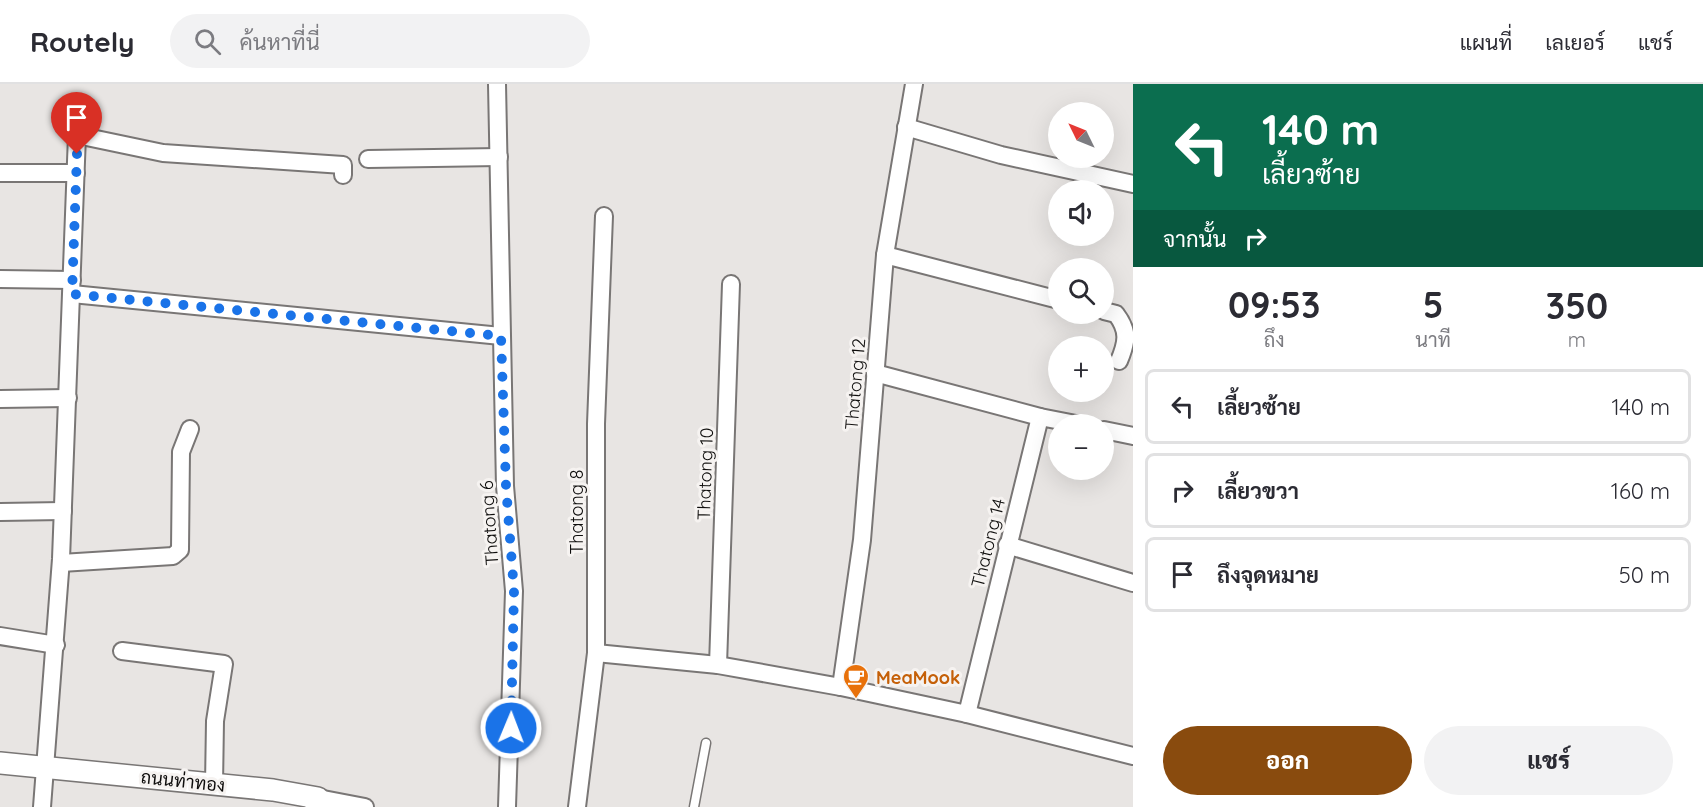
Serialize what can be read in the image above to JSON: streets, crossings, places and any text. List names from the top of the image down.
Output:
{
  "streets": {
    "street": [
      "Thatong 12",
      "Thatong 10",
      "Thatong 8",
      "Thatong 6",
      "Thatong 14",
      "ถนนท่าทอง"
    ]
  },
  "places": {
    "cafe": ["MeaMook"]
  },
  "north": "top left",
  "page": {
    "header": "Routely",
    "search": "ค้นหาที่นี่",
    "nav": ["แผนที่", "เลเยอร์", "แชร์"],
    "turn": ["140 m", "เลี้ยวซ้าย"],
    "map_buttons": ["+", "−"],
    "then": "จากนั้น",
    "eta": [
      "09:53",
      "ถึง",
      "5",
      "นาที",
      "350",
      "m"
    ],
    "list": [
      {
        "name": "เลี้ยวซ้าย",
        "value": "140 m"
      },
      {
        "name": "เลี้ยวขวา",
        "value": "160 m"
      },
      {
        "name": "ถึงจุดหมาย",
        "value": "50 m"
      }
    ],
    "buttons": ["ออก", "แชร์"]
  }
}
